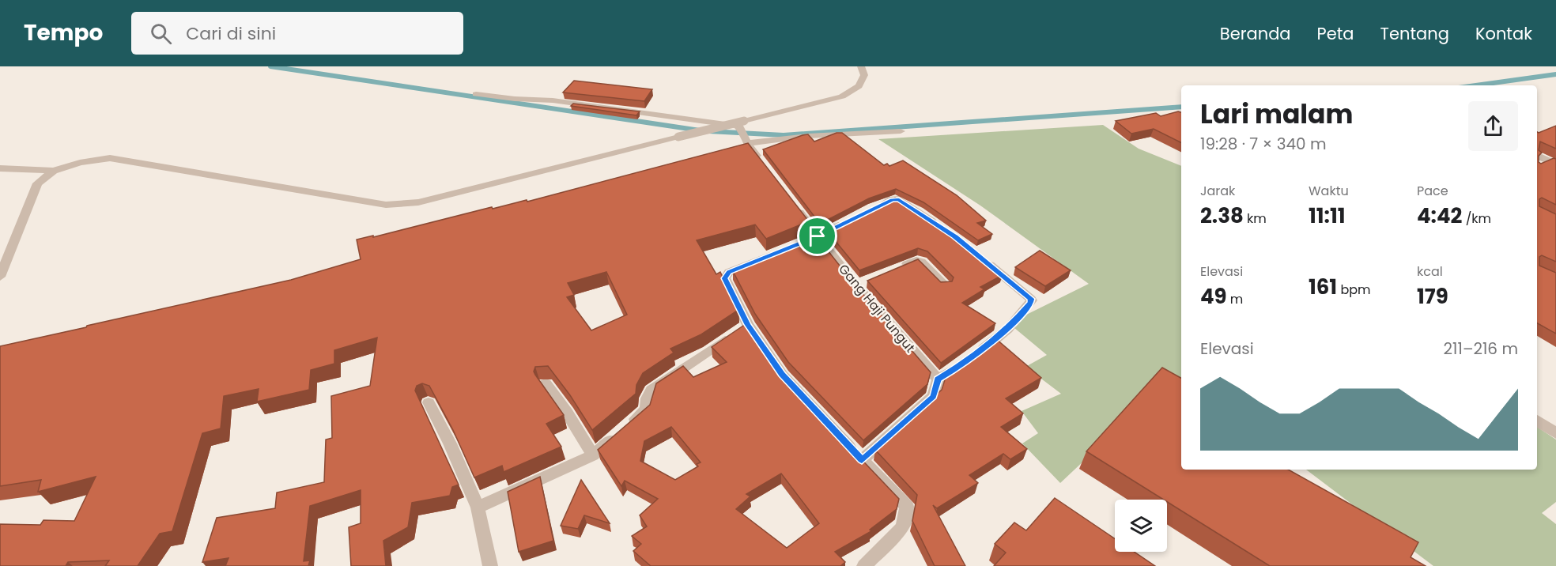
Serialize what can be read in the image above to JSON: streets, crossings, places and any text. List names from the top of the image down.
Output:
{
  "streets": {
    "street": ["Gang Haji Pungut"]
  },
  "page": {
    "header": "Tempo",
    "search": "Cari di sini",
    "nav": [
      "Beranda",
      "Peta",
      "Tentang",
      "Kontak"
    ],
    "heading": ["Lari malam", "19:28 · 7 × 340 m"],
    "stats": [
      ["Jarak", "2.38 km"],
      ["Waktu", "11:11"],
      ["Pace", "4:42 /km"],
      ["Elevasi", "49 m"],
      ["161 bpm"],
      ["kcal", "179"]
    ],
    "chart": ["Elevasi", "211–216 m"]
  }
}
